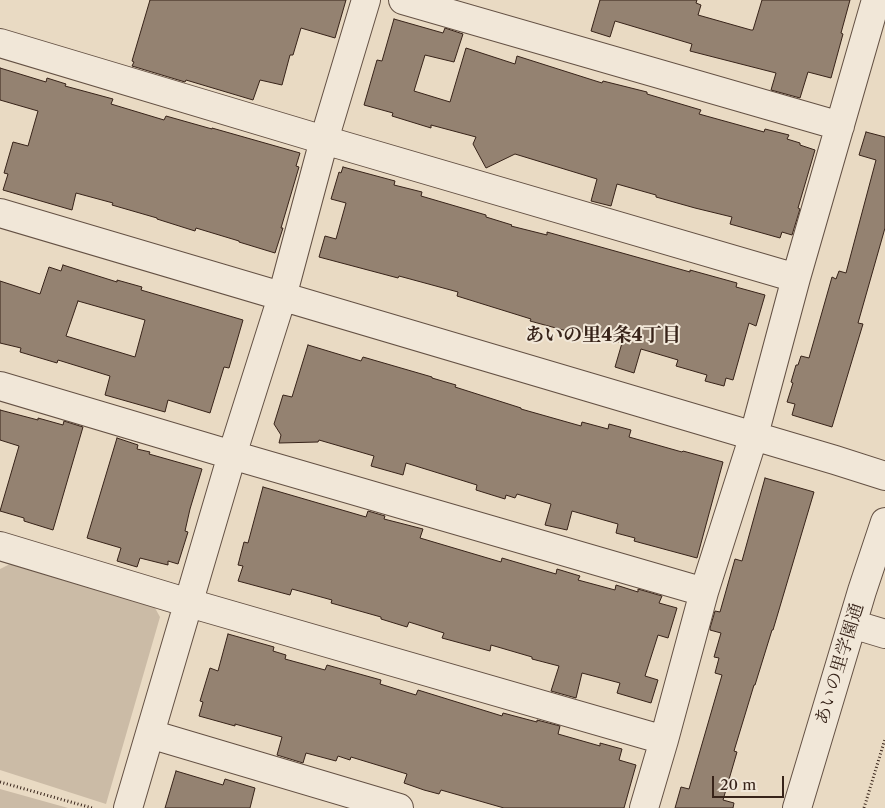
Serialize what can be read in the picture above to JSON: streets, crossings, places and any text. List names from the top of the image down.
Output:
{
  "streets": {
    "street": ["あいの里学園通"]
  },
  "districts": ["あいの里4条4丁目"],
  "scale_bar": "20 m"
}
